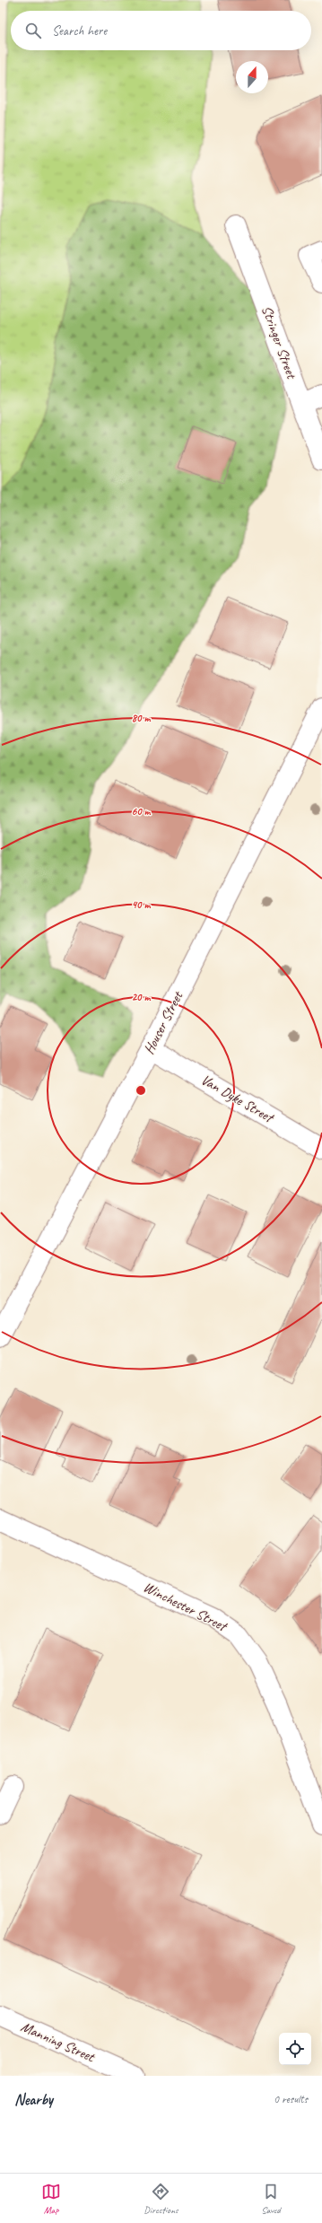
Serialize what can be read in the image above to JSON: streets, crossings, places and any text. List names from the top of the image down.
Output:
{
  "streets": {
    "street": [
      "Stringer Street",
      "Houser Street",
      "Van Dyke Street",
      "Winchester Street",
      "Manning Street"
    ]
  },
  "crossings": [
    ["Houser Street", "Van Dyke Street"]
  ],
  "north": "top",
  "page": {
    "search": "Search here",
    "heading": ["Nearby", "0 results"],
    "nav": ["Map", "Directions", "Saved"]
  },
  "rings": [
    "80 m",
    "60 m",
    "40 m",
    "20 m"
  ]
}
